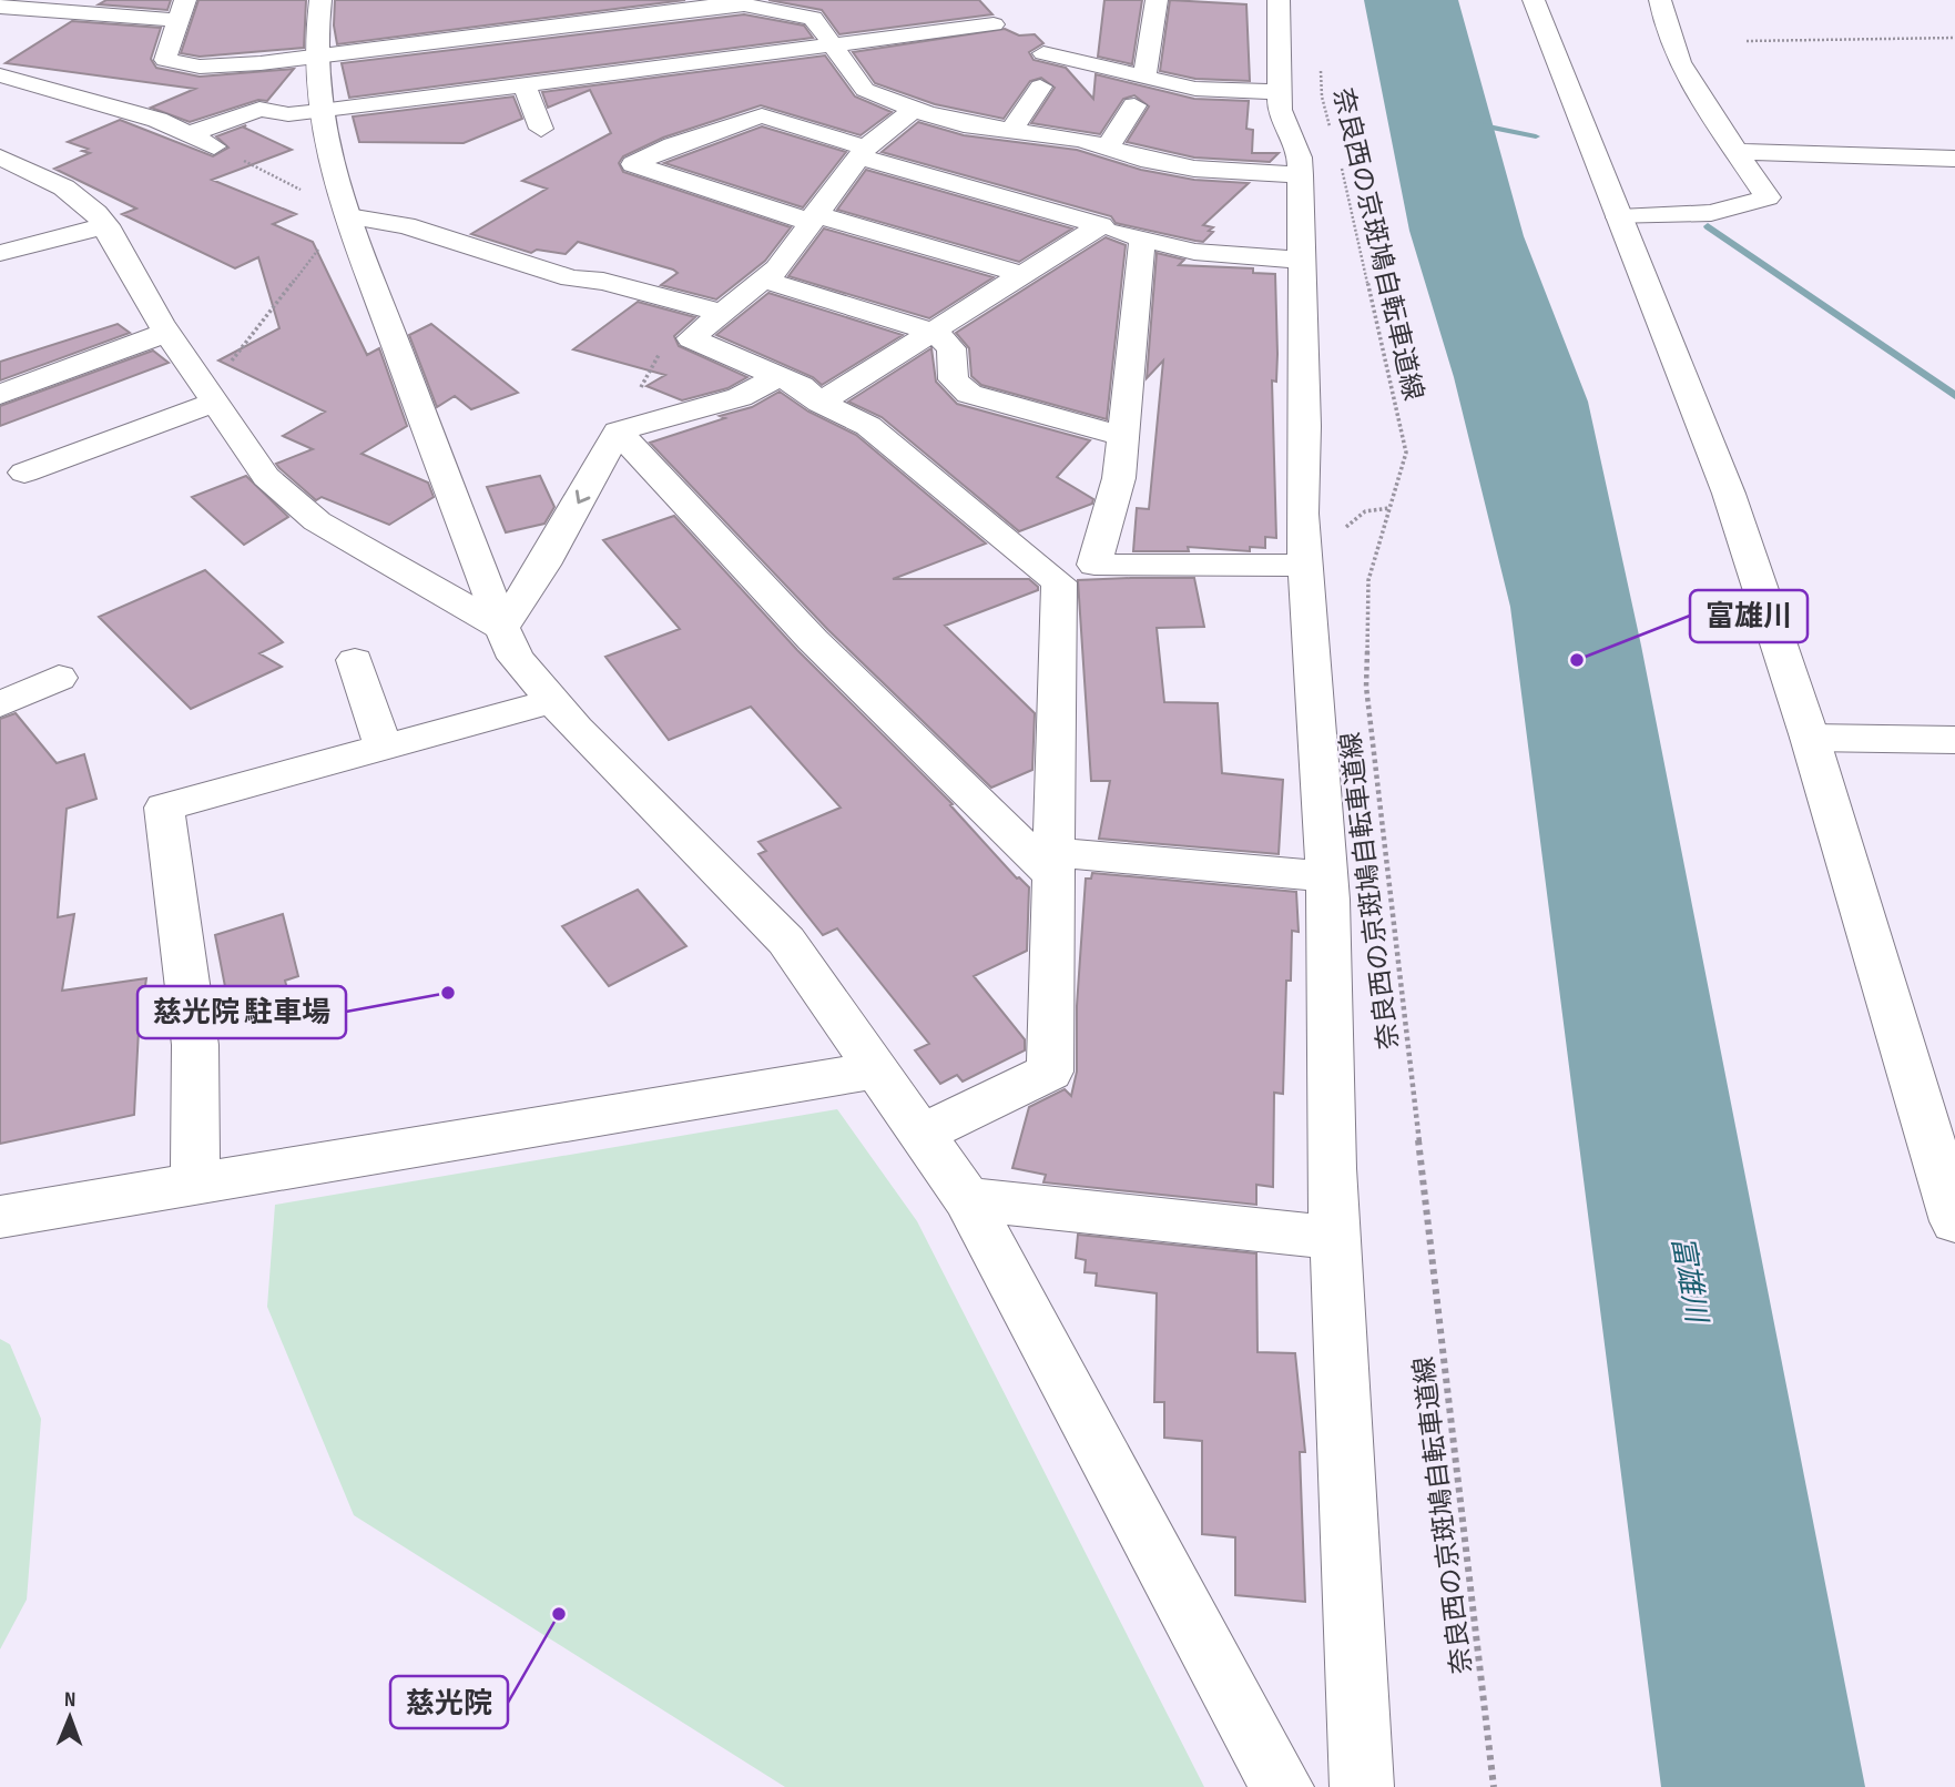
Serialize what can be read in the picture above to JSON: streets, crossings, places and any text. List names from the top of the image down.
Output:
{
  "streets": {
    "path": ["奈良西の京斑鳩自転車道線"]
  },
  "water": ["富雄川"],
  "places": ["富雄川", "慈光院 駐車場", "慈光院"],
  "north": "top"
}
